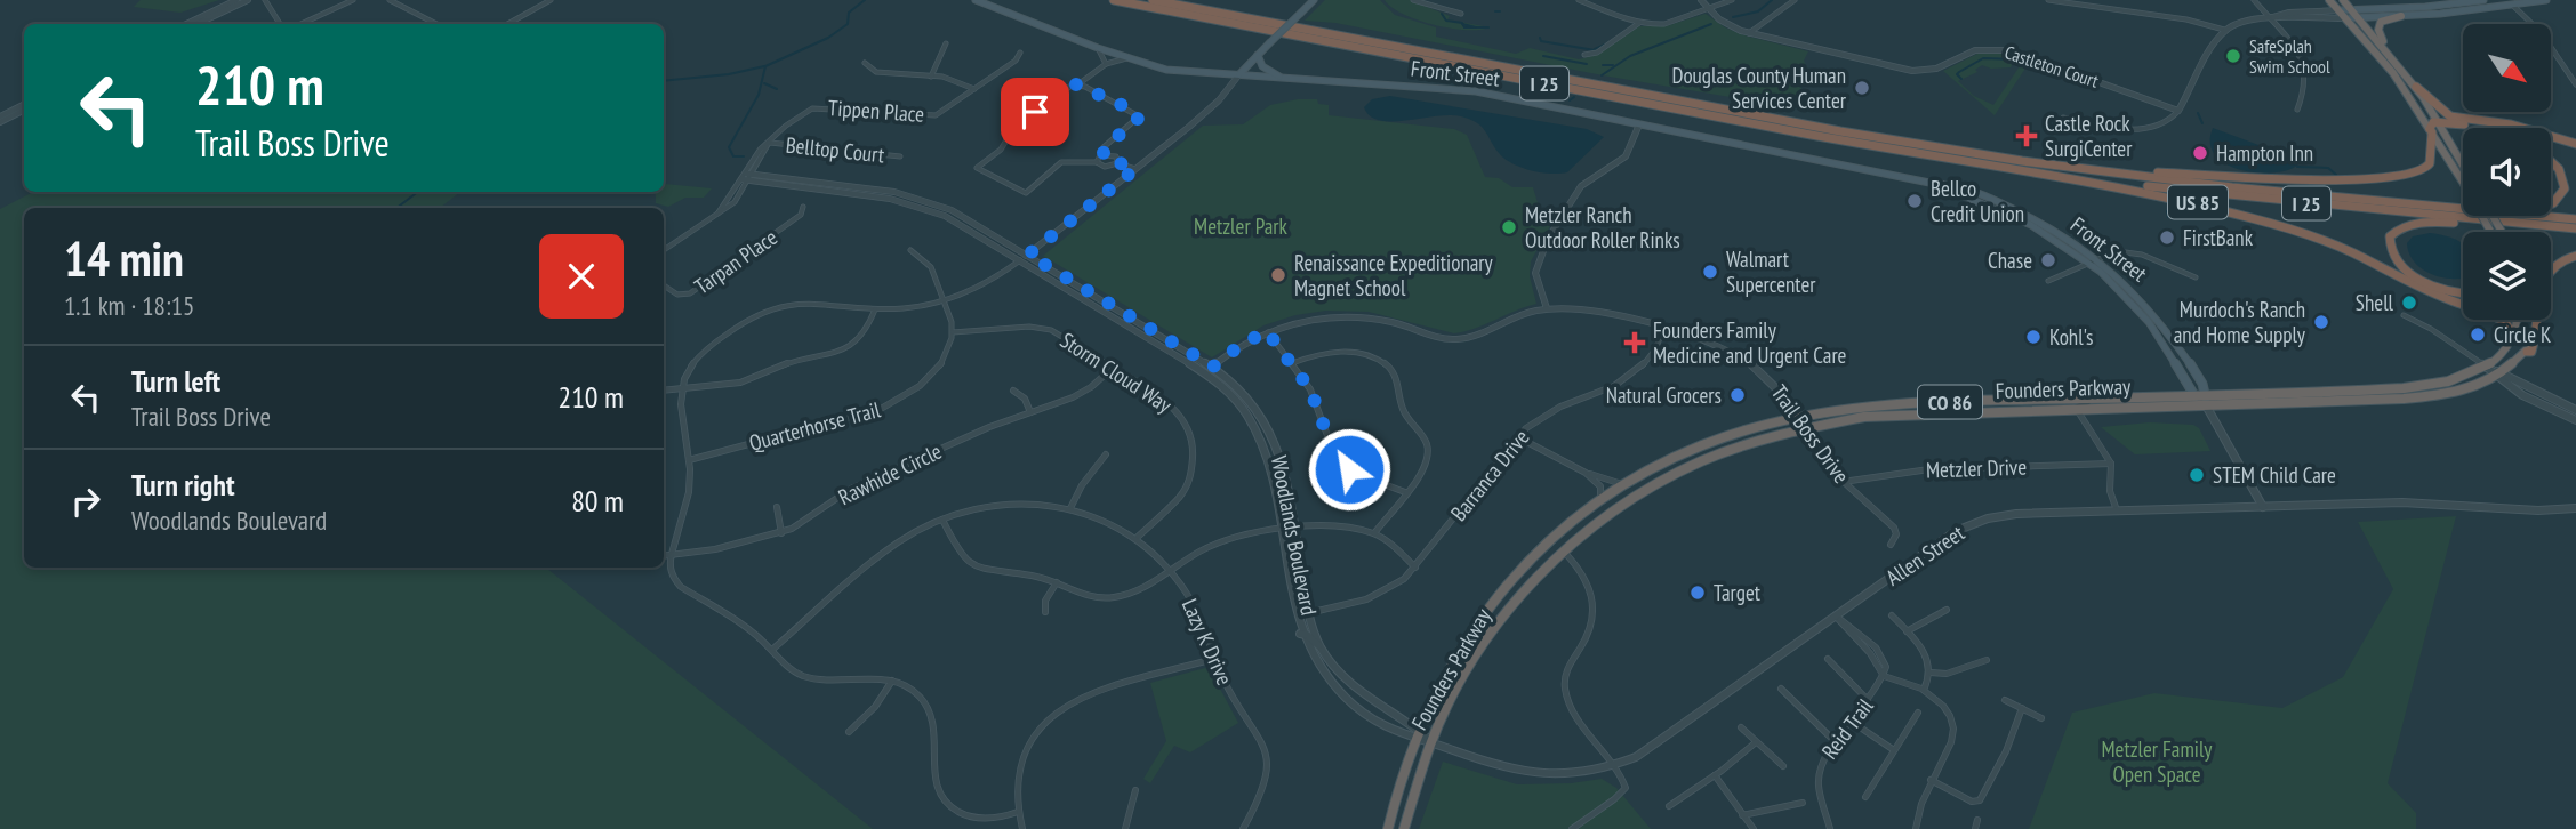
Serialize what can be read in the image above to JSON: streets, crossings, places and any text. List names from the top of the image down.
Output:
{
  "streets": {
    "highway": [
      "I 25",
      "US 85",
      "Founders Parkway",
      "CO 86"
    ],
    "main road": ["Front Street"],
    "street": [
      "Castleton Court",
      "Tippen Place",
      "Belltop Court",
      "Tarpan Place",
      "Storm Cloud Way",
      "Quarterhorse Trail",
      "Trail Boss Drive",
      "Metzler Drive",
      "Rawhide Circle",
      "Barranca Drive",
      "Woodlands Boulevard",
      "Allen Street",
      "Lazy K Drive",
      "Reid Trail"
    ]
  },
  "crossings": [
    ["Front Street", "Founders Parkway"],
    ["Front Street", "Allen Street"],
    ["I 25", "US 85"],
    ["Tippen Place", "Belltop Court"],
    ["Tippen Place", "Woodlands Boulevard"],
    ["Storm Cloud Way", "Quarterhorse Trail"],
    ["Storm Cloud Way", "Rawhide Circle"],
    ["Storm Cloud Way", "Lazy K Drive"],
    ["Founders Parkway", "Trail Boss Drive"],
    ["Founders Parkway", "Woodlands Boulevard"],
    ["Founders Parkway", "Allen Street"],
    ["Trail Boss Drive", "Metzler Drive"],
    ["Trail Boss Drive", "Barranca Drive"],
    ["Trail Boss Drive", "Woodlands Boulevard"],
    ["Barranca Drive", "Woodlands Boulevard"],
    ["Woodlands Boulevard", "Allen Street"],
    ["Allen Street", "Reid Trail"]
  ],
  "parks": ["Metzler Park", "Metzler Family Open Space"],
  "places": {
    "other": [
      "SafeSplah Swim School",
      "Douglas County Human Services Center",
      "Hampton Inn",
      "Bellco Credit Union",
      "Metzler Ranch Outdoor Roller Rinks",
      "FirstBank",
      "Chase",
      "Walmart Supercenter",
      "Renaissance Expeditionary Magnet School",
      "Shell",
      "Murdoch's Ranch and Home Supply",
      "Circle K",
      "Kohl's",
      "Natural Grocers",
      "STEM Child Care",
      "Target"
    ],
    "health": ["Castle Rock SurgiCenter", "Founders Family Medicine and Urgent Care"]
  },
  "north": "bottom right",
  "page": {
    "turn": ["210 m", "Trail Boss Drive"],
    "heading": ["14 min", "1.1 km · 18:15"],
    "list": [
      {
        "name": "Turn left",
        "note": "Trail Boss Drive",
        "value": "210 m"
      },
      {
        "name": "Turn right",
        "note": "Woodlands Boulevard",
        "value": "80 m"
      }
    ]
  }
}
